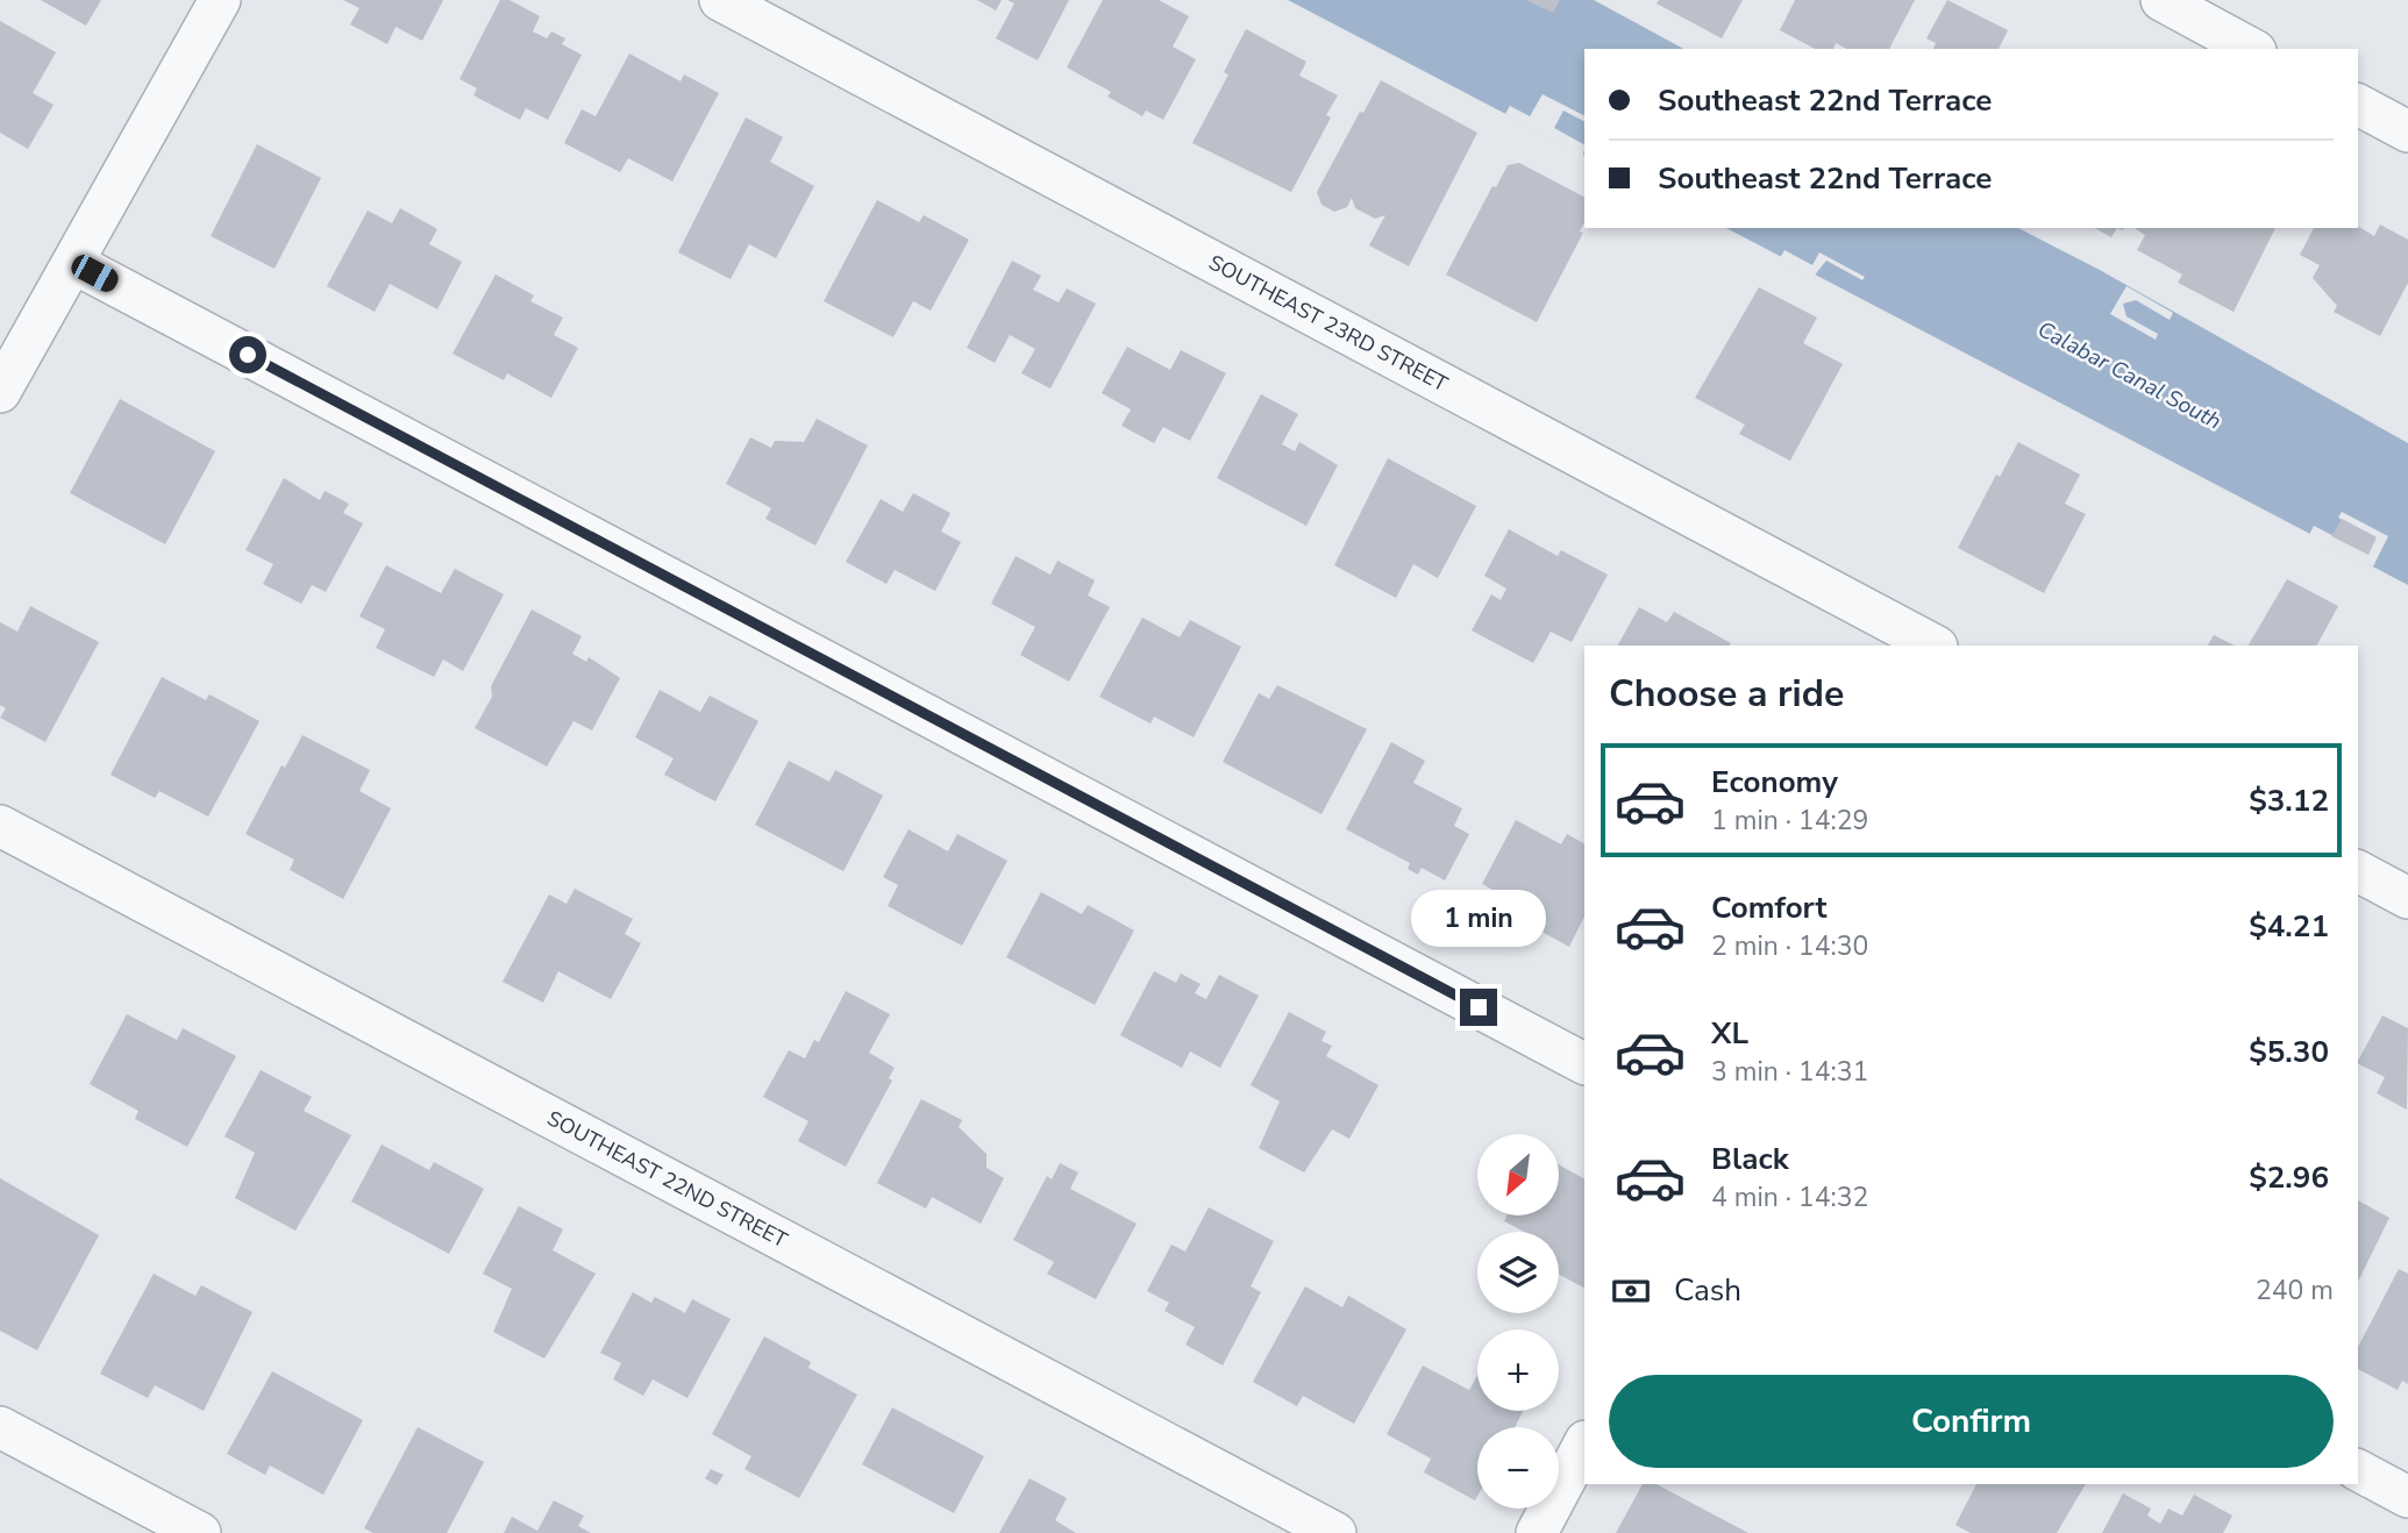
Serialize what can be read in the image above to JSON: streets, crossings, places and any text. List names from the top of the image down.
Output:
{
  "streets": {
    "street": ["SOUTHEAST 23RD STREET", "SOUTHEAST 22ND STREET"]
  },
  "water": ["Calabar Canal South"],
  "north": "bottom left",
  "page": {
    "banner": ["Southeast 22nd Terrace", "Southeast 22nd Terrace"],
    "heading": "Choose a ride",
    "list": [
      {
        "name": "Economy",
        "note": "1 min · 14:29",
        "value": "$3.12"
      },
      {
        "name": "Comfort",
        "note": "2 min · 14:30",
        "value": "$4.21"
      },
      {
        "name": "XL",
        "note": "3 min · 14:31",
        "value": "$5.30"
      },
      {
        "name": "Black",
        "note": "4 min · 14:32",
        "value": "$2.96"
      }
    ],
    "bubble": "1 min",
    "map_buttons": ["+", "−"],
    "pay": ["Cash", "240 m"],
    "buttons": "Confirm"
  }
}
